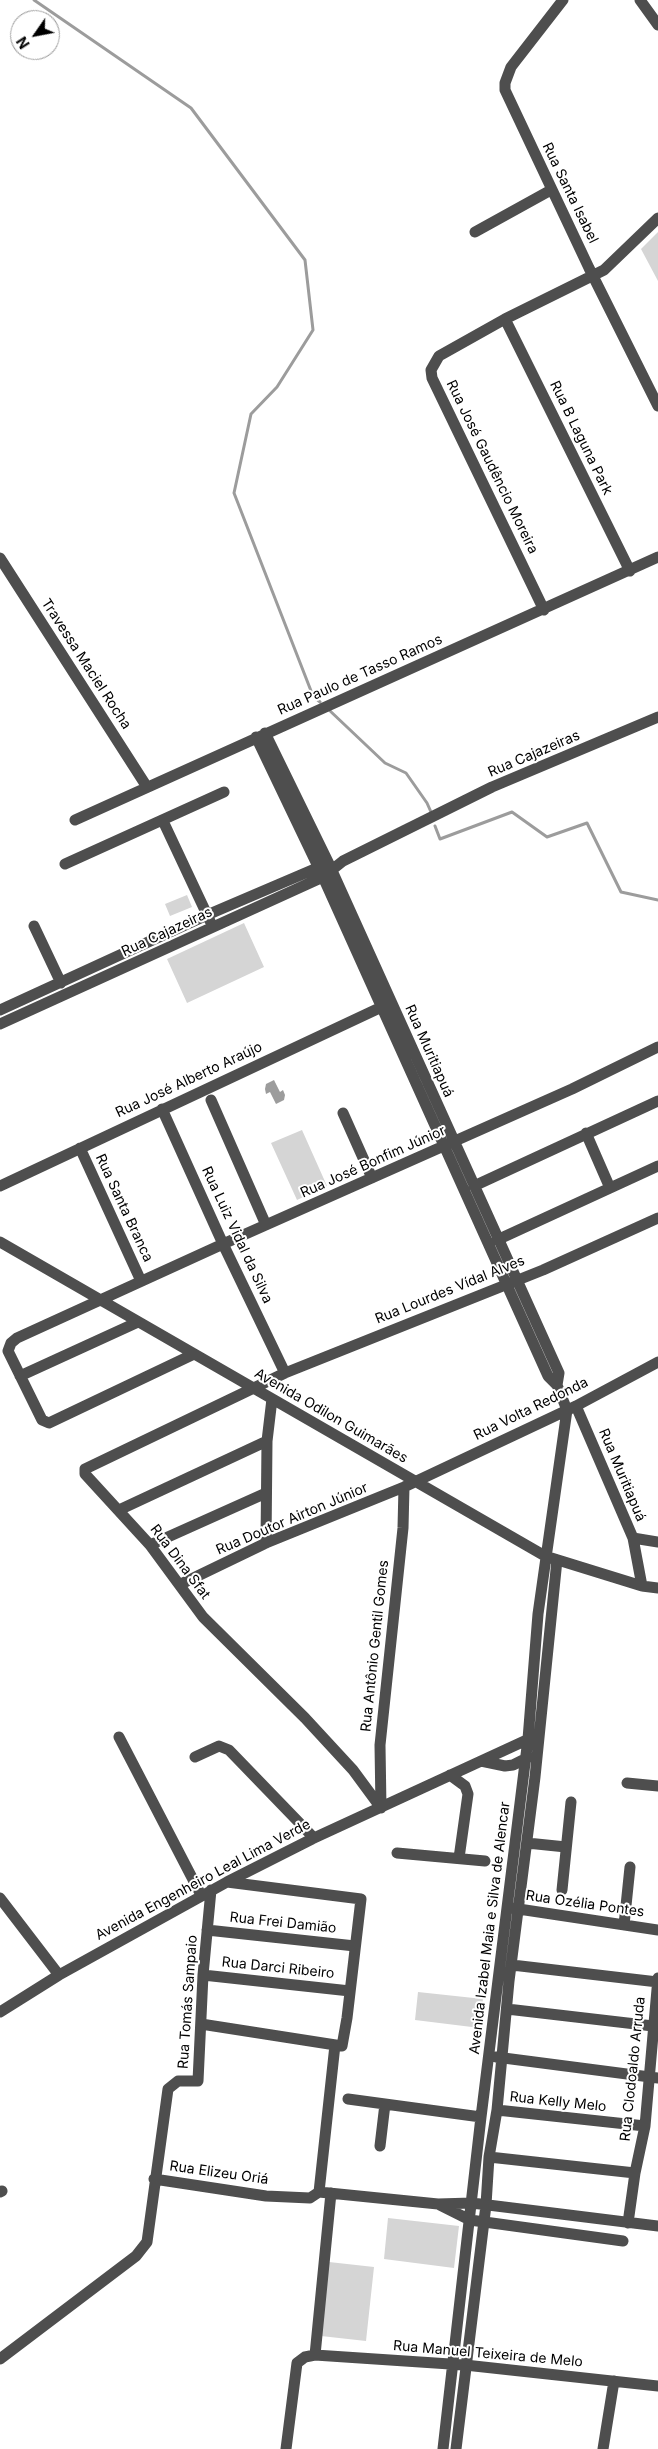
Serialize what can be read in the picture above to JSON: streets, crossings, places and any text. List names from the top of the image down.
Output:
{
  "streets": {
    "street": [
      "Rua Santa Isabel",
      "Rua B Laguna Park",
      "Rua José Gaudêncio Moreira",
      "Travessa Maciel Rocha",
      "Rua Paulo de Tasso Ramos",
      "Rua Cajazeiras",
      "Rua Muritiapuá",
      "Rua José Alberto Araújo",
      "Rua José Bonfim Júnior",
      "Rua Santa Branca",
      "Rua Luiz Vidal da Silva",
      "Rua Lourdes Vídal Alves",
      "Rua Volta Redonda",
      "Avenida Odilon Guimarães",
      "Rua Doutor Airton Júnior",
      "Rua Dina Sfat",
      "Rua Antônio Gentil Gomes",
      "Avenida Engenheiro Leal Lima Verde",
      "Rua Ozélia Pontes",
      "Rua Frei Damião",
      "Avenida Izabel Maia e Silva de Alencar",
      "Rua Darci Ribeiro",
      "Rua Tomás Sampaio",
      "Rua Clodoaldo Arruda",
      "Rua Kelly Melo",
      "Rua Elizeu Oriá",
      "Rua Manuel Teixeira de Melo"
    ]
  },
  "crossings": [
    ["Rua Santa Isabel", "Rua José Gaudêncio Moreira"],
    ["Rua B Laguna Park", "Rua José Gaudêncio Moreira"],
    ["Rua B Laguna Park", "Rua Paulo de Tasso Ramos"],
    ["Rua José Gaudêncio Moreira", "Rua Paulo de Tasso Ramos"],
    ["Travessa Maciel Rocha", "Rua Paulo de Tasso Ramos"],
    ["Rua Paulo de Tasso Ramos", "Rua Muritiapuá"],
    ["Rua Cajazeiras", "Rua Muritiapuá"],
    ["Rua Muritiapuá", "Rua José Alberto Araújo"],
    ["Rua Muritiapuá", "Rua José Bonfim Júnior"],
    ["Rua Muritiapuá", "Rua Lourdes Vídal Alves"],
    ["Rua Muritiapuá", "Rua Volta Redonda"],
    ["Rua Muritiapuá", "Avenida Odilon Guimarães"],
    ["Rua Muritiapuá", "Avenida Izabel Maia e Silva de Alencar"],
    ["Rua José Alberto Araújo", "Rua Santa Branca"],
    ["Rua José Alberto Araújo", "Rua Luiz Vidal da Silva"],
    ["Rua José Bonfim Júnior", "Rua Santa Branca"],
    ["Rua José Bonfim Júnior", "Rua Luiz Vidal da Silva"],
    ["Rua José Bonfim Júnior", "Avenida Odilon Guimarães"],
    ["Rua Luiz Vidal da Silva", "Rua Lourdes Vídal Alves"],
    ["Rua Lourdes Vídal Alves", "Avenida Odilon Guimarães"],
    ["Rua Lourdes Vídal Alves", "Rua Dina Sfat"],
    ["Rua Volta Redonda", "Avenida Odilon Guimarães"],
    ["Rua Volta Redonda", "Rua Doutor Airton Júnior"],
    ["Rua Volta Redonda", "Avenida Izabel Maia e Silva de Alencar"],
    ["Avenida Odilon Guimarães", "Rua Doutor Airton Júnior"],
    ["Avenida Odilon Guimarães", "Rua Dina Sfat"],
    ["Avenida Odilon Guimarães", "Avenida Izabel Maia e Silva de Alencar"],
    ["Rua Doutor Airton Júnior", "Rua Dina Sfat"],
    ["Rua Doutor Airton Júnior", "Rua Antônio Gentil Gomes"],
    ["Rua Dina Sfat", "Rua Antônio Gentil Gomes"],
    ["Rua Dina Sfat", "Avenida Engenheiro Leal Lima Verde"],
    ["Rua Antônio Gentil Gomes", "Avenida Engenheiro Leal Lima Verde"],
    ["Avenida Engenheiro Leal Lima Verde", "Avenida Izabel Maia e Silva de Alencar"],
    ["Avenida Engenheiro Leal Lima Verde", "Rua Tomás Sampaio"],
    ["Rua Ozélia Pontes", "Avenida Izabel Maia e Silva de Alencar"],
    ["Rua Frei Damião", "Rua Tomás Sampaio"],
    ["Avenida Izabel Maia e Silva de Alencar", "Rua Kelly Melo"],
    ["Avenida Izabel Maia e Silva de Alencar", "Rua Elizeu Oriá"],
    ["Avenida Izabel Maia e Silva de Alencar", "Rua Manuel Teixeira de Melo"],
    ["Rua Darci Ribeiro", "Rua Tomás Sampaio"],
    ["Rua Tomás Sampaio", "Rua Elizeu Oriá"],
    ["Rua Clodoaldo Arruda", "Rua Kelly Melo"],
    ["Rua Clodoaldo Arruda", "Rua Elizeu Oriá"]
  ],
  "north": "bottom left"
}
